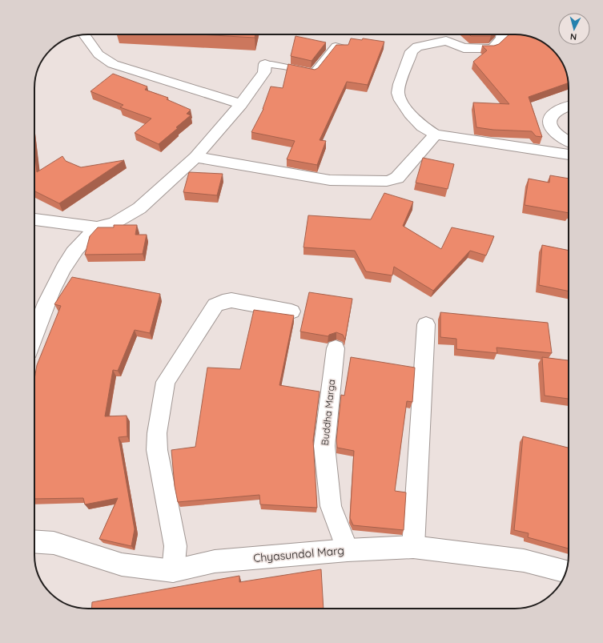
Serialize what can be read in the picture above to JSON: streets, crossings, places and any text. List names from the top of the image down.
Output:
{
  "streets": {
    "street": ["Buddha Marga", "Chyasundol Marg"]
  },
  "crossings": [
    ["Buddha Marga", "Chyasundol Marg"]
  ],
  "north": "bottom"
}
